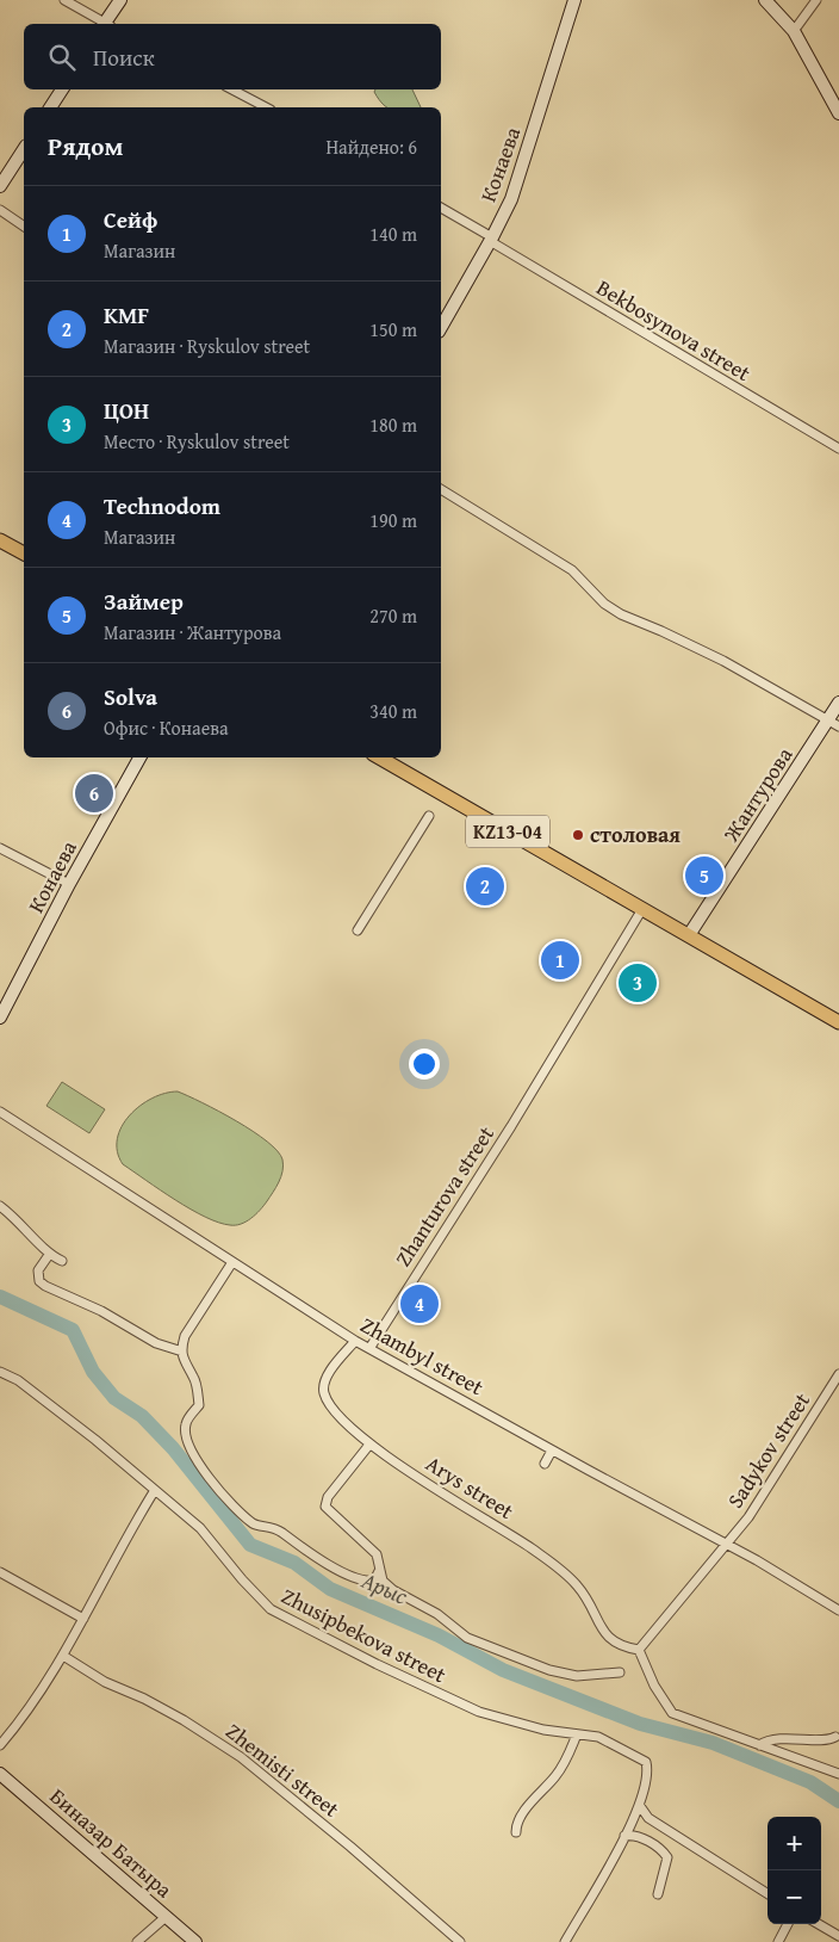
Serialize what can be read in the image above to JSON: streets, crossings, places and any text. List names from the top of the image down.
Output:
{
  "streets": {
    "main road": ["KZ13-04"],
    "street": [
      "Конаева",
      "Bekbosynova street",
      "Жантурова",
      "Zhanturova street",
      "Zhambyl street",
      "Sadykov street",
      "Arys street",
      "Zhusipbekova street",
      "Zhemisti street",
      "Биназар Батыра"
    ]
  },
  "crossings": [
    ["Конаева", "Bekbosynova street"],
    ["Жантурова", "KZ13-04"],
    ["KZ13-04", "Zhanturova street"],
    ["Zhanturova street", "Zhambyl street"],
    ["Zhambyl street", "Sadykov street"],
    ["Zhambyl street", "Arys street"]
  ],
  "water": ["Арыс"],
  "places": ["столовая"],
  "page": {
    "search": "Поиск",
    "heading": ["Рядом", "Найдено: 6"],
    "list": [
      {
        "mark": "1",
        "name": "Сейф",
        "note": "Магазин",
        "value": "140 m"
      },
      {
        "mark": "2",
        "name": "KMF",
        "note": "Магазин · Ryskulov street",
        "value": "150 m"
      },
      {
        "mark": "3",
        "name": "ЦОН",
        "note": "Место · Ryskulov street",
        "value": "180 m"
      },
      {
        "mark": "4",
        "name": "Technodom",
        "note": "Магазин",
        "value": "190 m"
      },
      {
        "mark": "5",
        "name": "Займер",
        "note": "Магазин · Жантурова",
        "value": "270 m"
      },
      {
        "mark": "6",
        "name": "Solva",
        "note": "Офис · Конаева",
        "value": "340 m"
      }
    ],
    "pins": [
      "6",
      "5",
      "2",
      "1",
      "3",
      "4"
    ],
    "map_buttons": ["+", "−"]
  }
}
